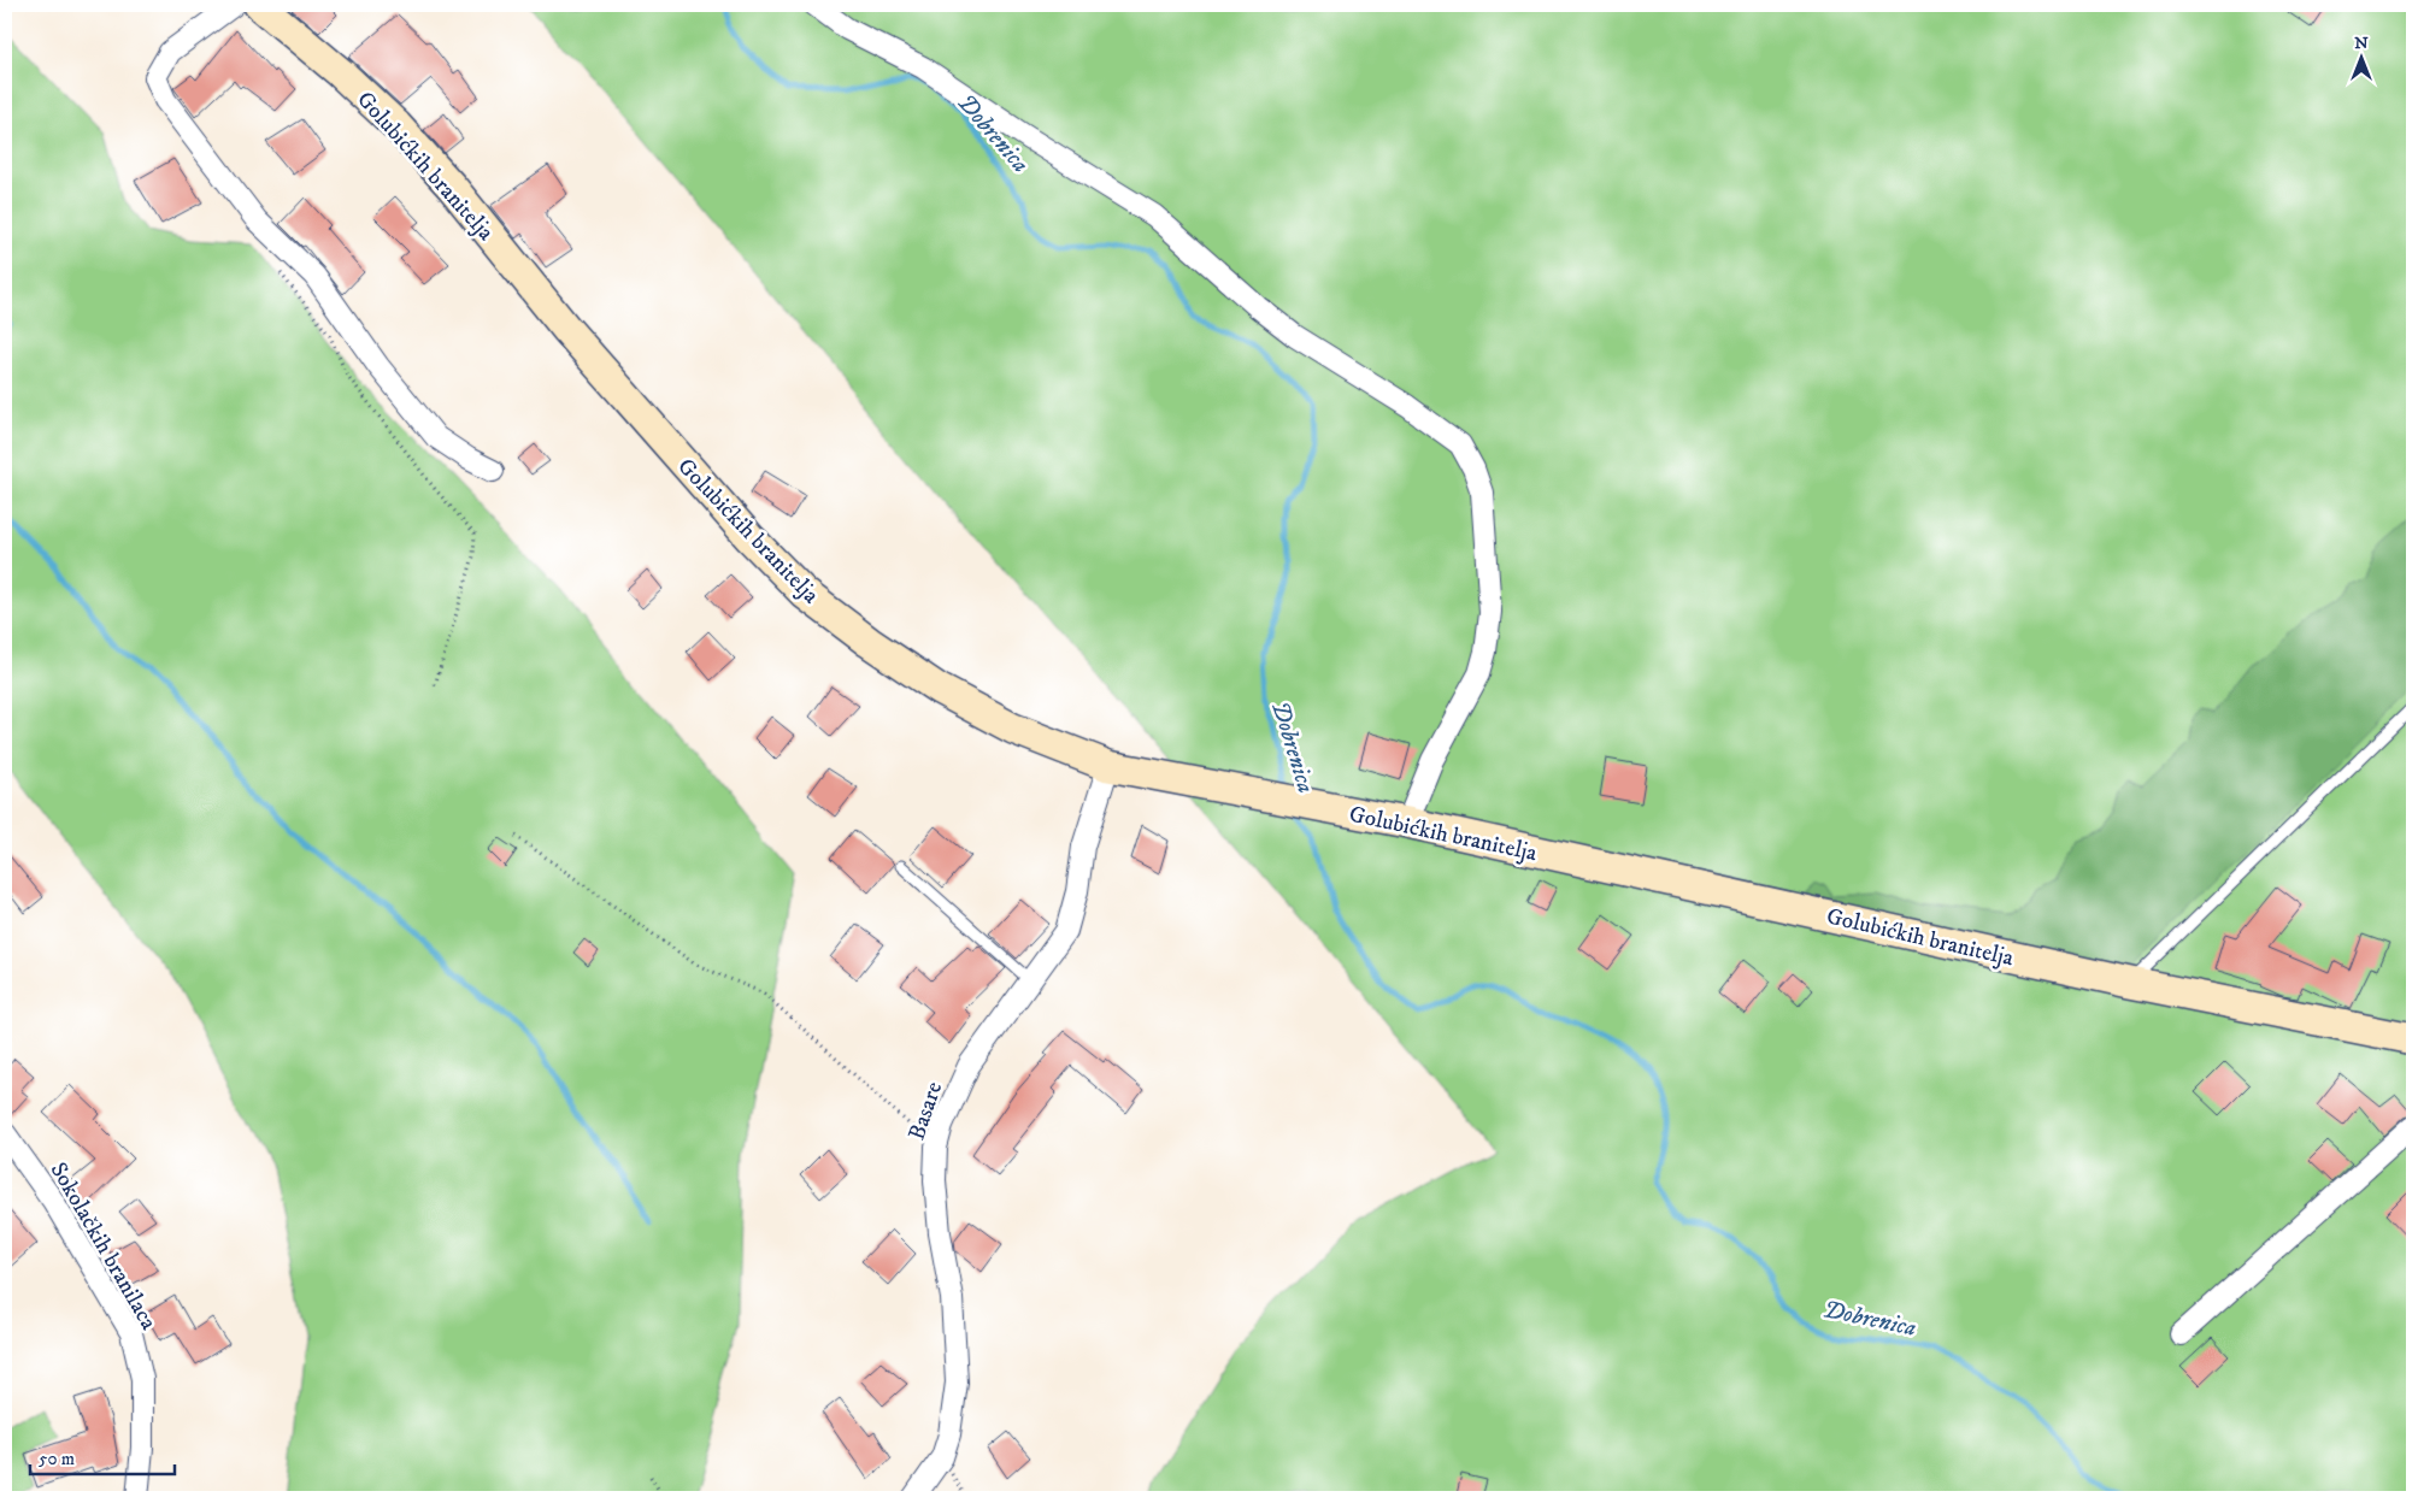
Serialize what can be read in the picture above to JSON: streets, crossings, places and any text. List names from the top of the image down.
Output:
{
  "streets": {
    "street": ["Golubićkih branitelja", "Basare", "Sokolačkih branilaca"]
  },
  "crossings": [
    ["Golubićkih branitelja", "Basare"]
  ],
  "water": ["Dobrenica"],
  "scale_bar": "50 m",
  "north": "top"
}
